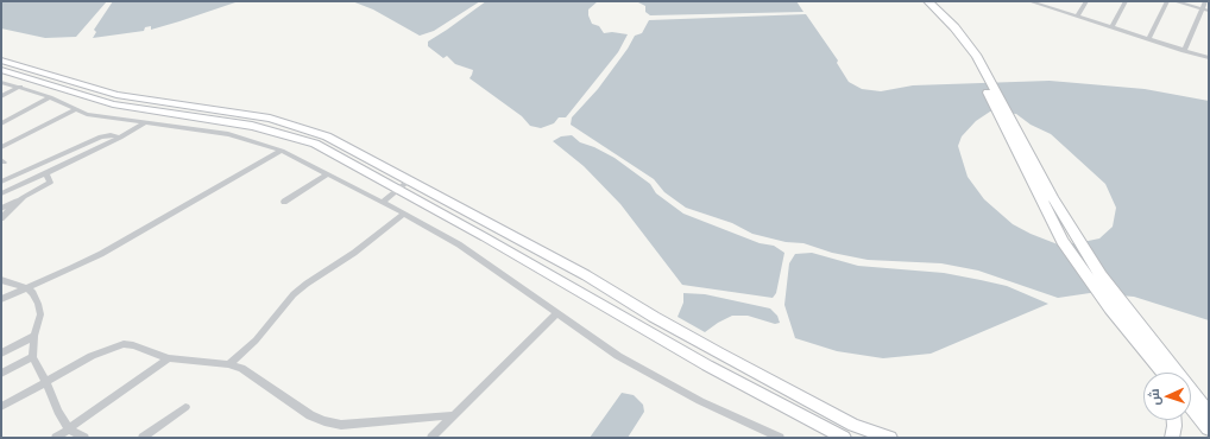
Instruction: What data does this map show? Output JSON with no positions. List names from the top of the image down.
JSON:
{
  "north": "left"
}
